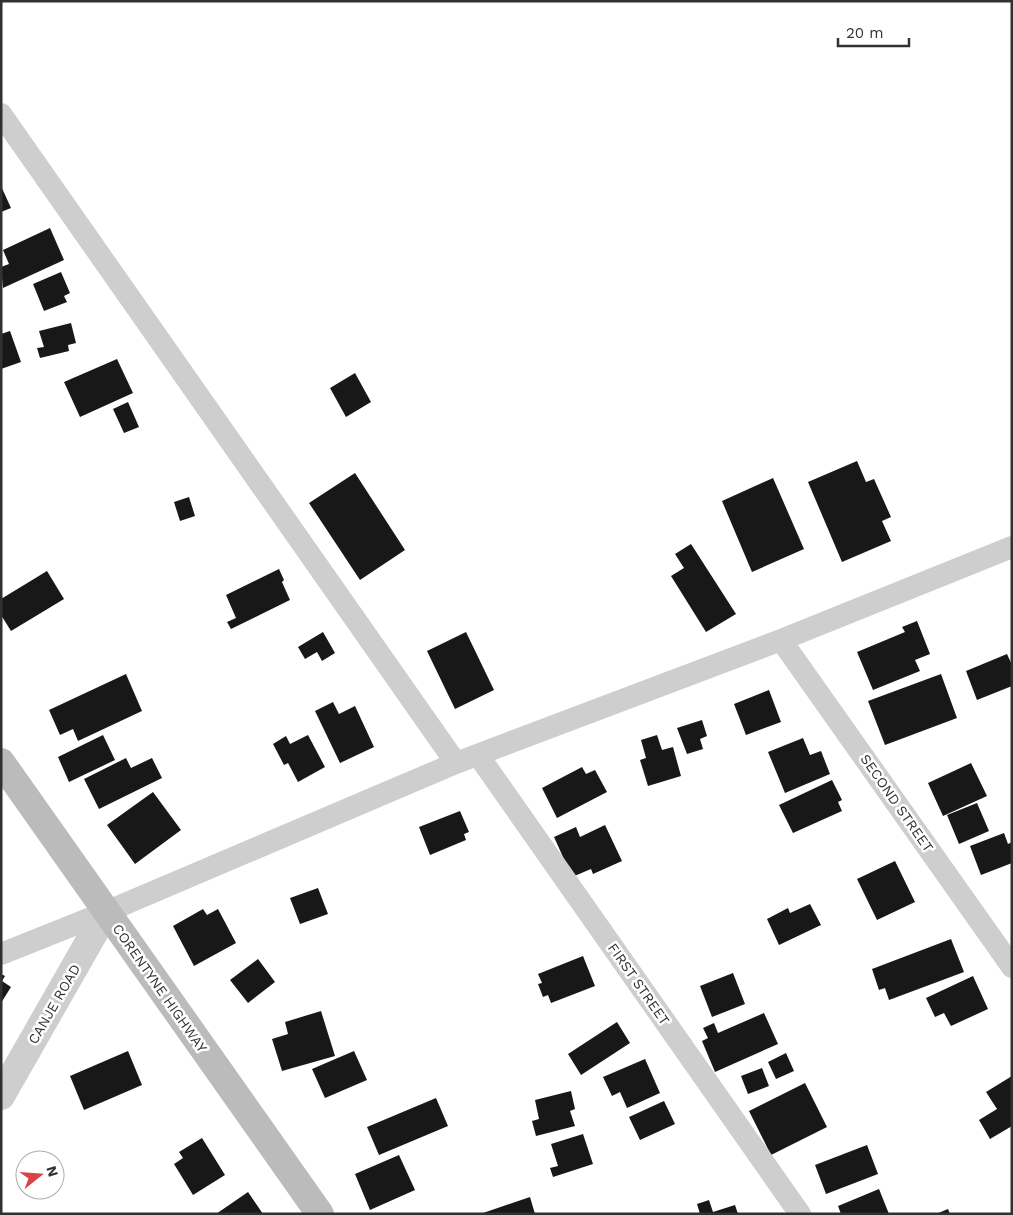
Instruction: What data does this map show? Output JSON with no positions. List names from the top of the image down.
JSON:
{
  "streets": {
    "main road": ["CORENTYNE HIGHWAY"],
    "street": ["SECOND STREET", "FIRST STREET", "CANJE ROAD"]
  },
  "crossings": [
    ["CORENTYNE HIGHWAY", "CANJE ROAD"]
  ],
  "scale_bar": "20 m",
  "north": "right"
}
